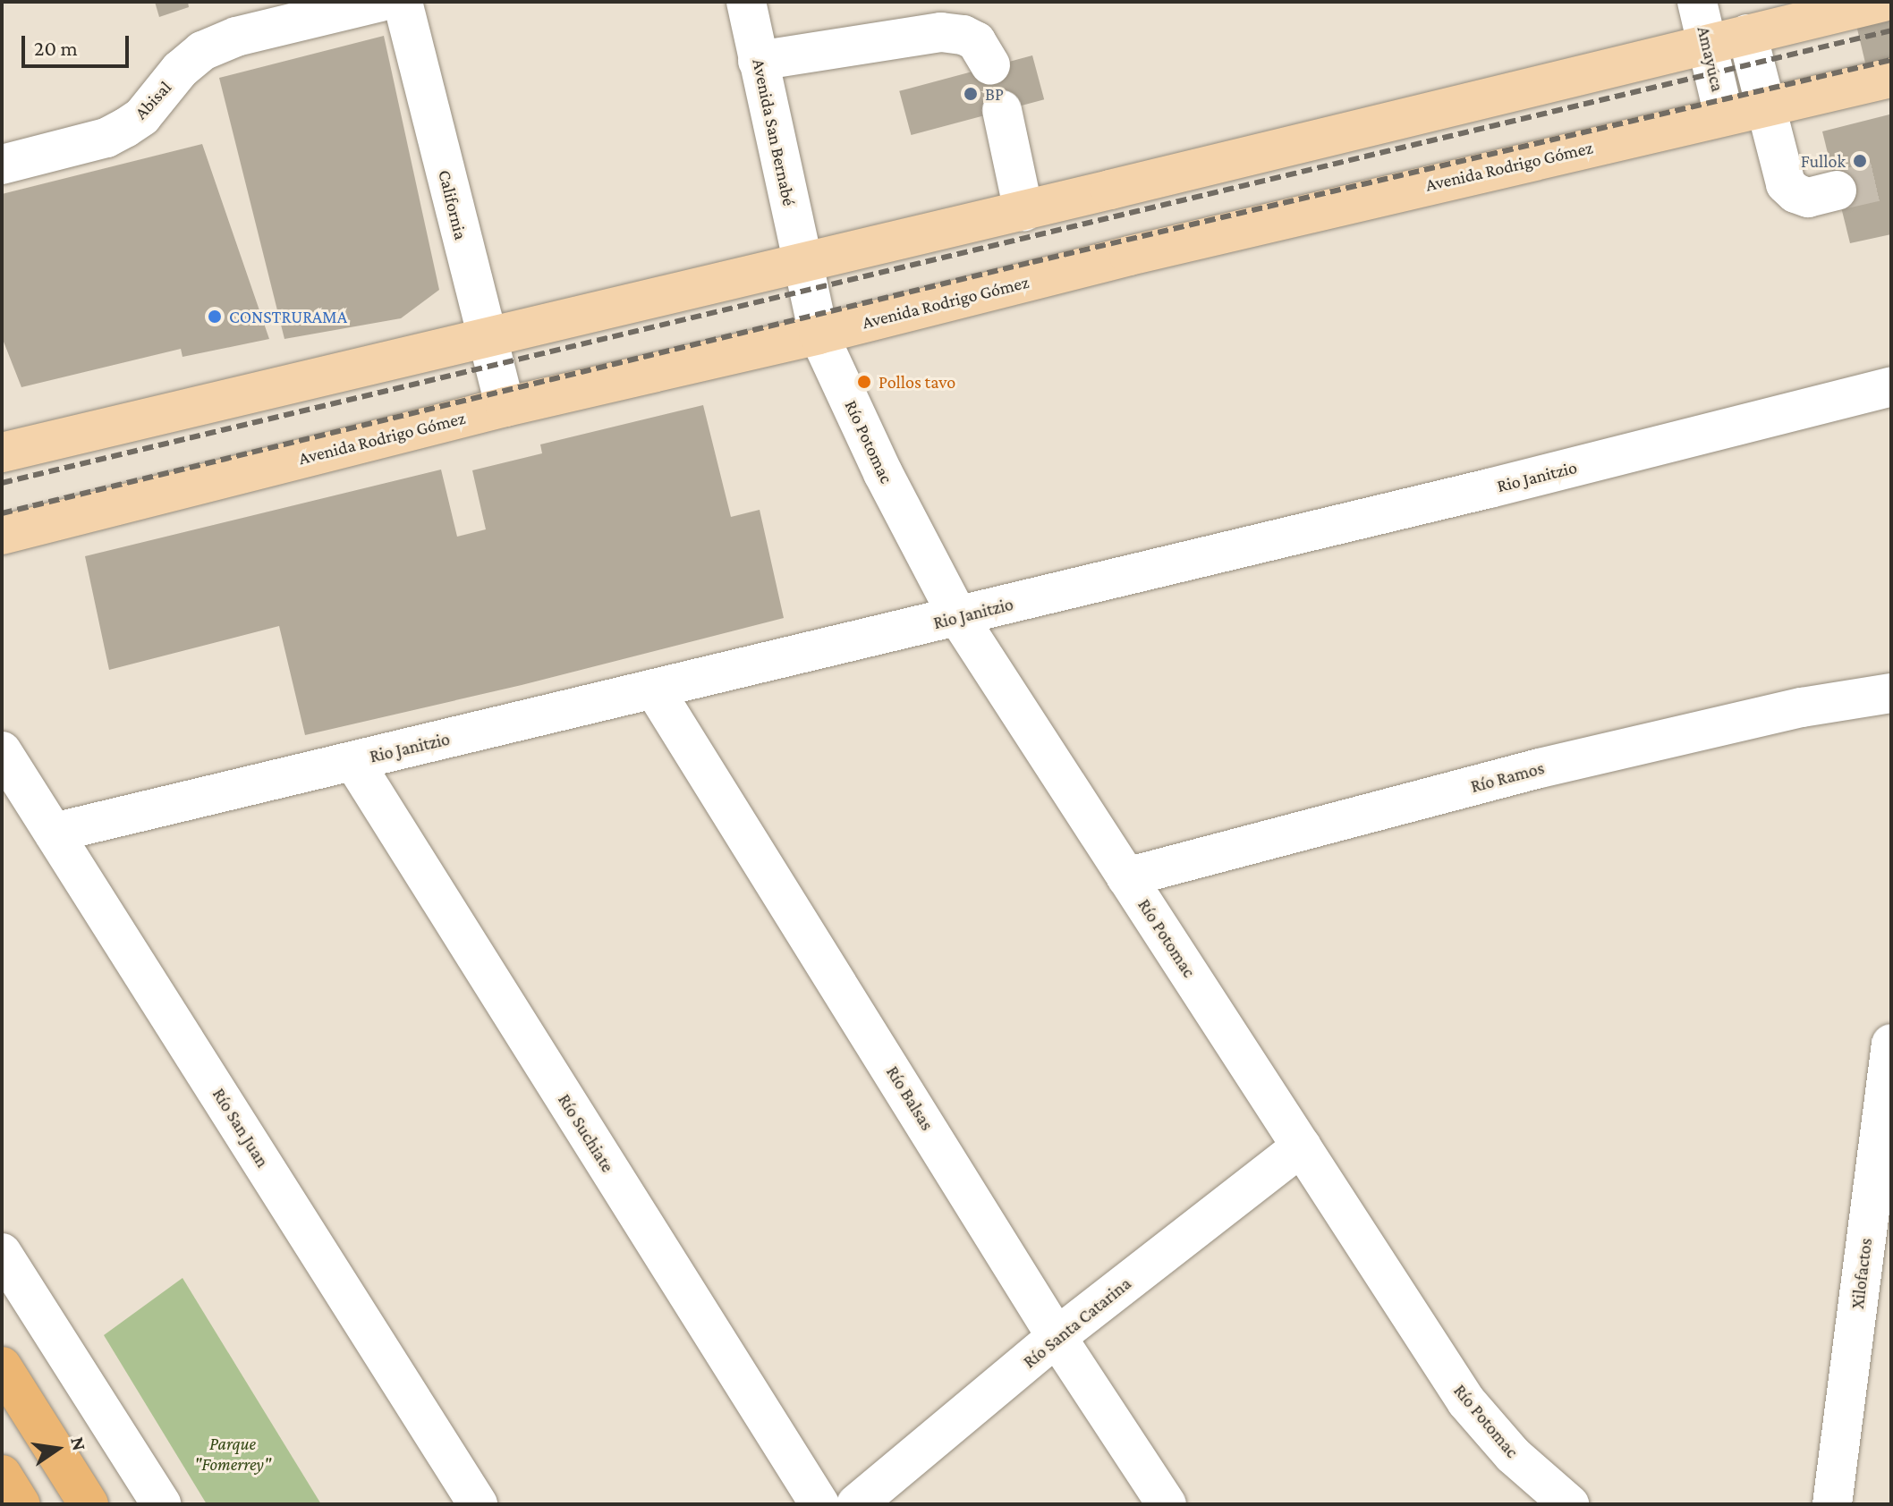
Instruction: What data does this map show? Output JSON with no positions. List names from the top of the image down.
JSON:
{
  "streets": {
    "main road": ["Avenida Rodrigo Gómez"],
    "street": [
      "Amayuca",
      "Abisal",
      "Avenida San Bernabé",
      "California",
      "Río Potomac",
      "Rio Janitzio",
      "Río Ramos",
      "Río Balsas",
      "Río San Juan",
      "Río Suchiate",
      "Xilofactos",
      "Río Santa Catarina"
    ]
  },
  "crossings": [
    ["Amayuca", "Avenida Rodrigo Gómez"],
    ["Avenida San Bernabé", "Avenida Rodrigo Gómez"],
    ["Avenida San Bernabé", "Río Potomac"],
    ["Avenida Rodrigo Gómez", "California"],
    ["Avenida Rodrigo Gómez", "Río Potomac"],
    ["Río Potomac", "Rio Janitzio"],
    ["Río Potomac", "Río Ramos"],
    ["Río Potomac", "Río Santa Catarina"],
    ["Rio Janitzio", "Río Balsas"],
    ["Rio Janitzio", "Río San Juan"],
    ["Rio Janitzio", "Río Suchiate"],
    ["Río Balsas", "Río Santa Catarina"]
  ],
  "parks": ["Parque \"Fomerrey\""],
  "places": [
    "BP",
    "Fullok",
    "CONSTRURAMA",
    "Pollos tavo"
  ],
  "scale_bar": "20 m",
  "north": "right"
}
